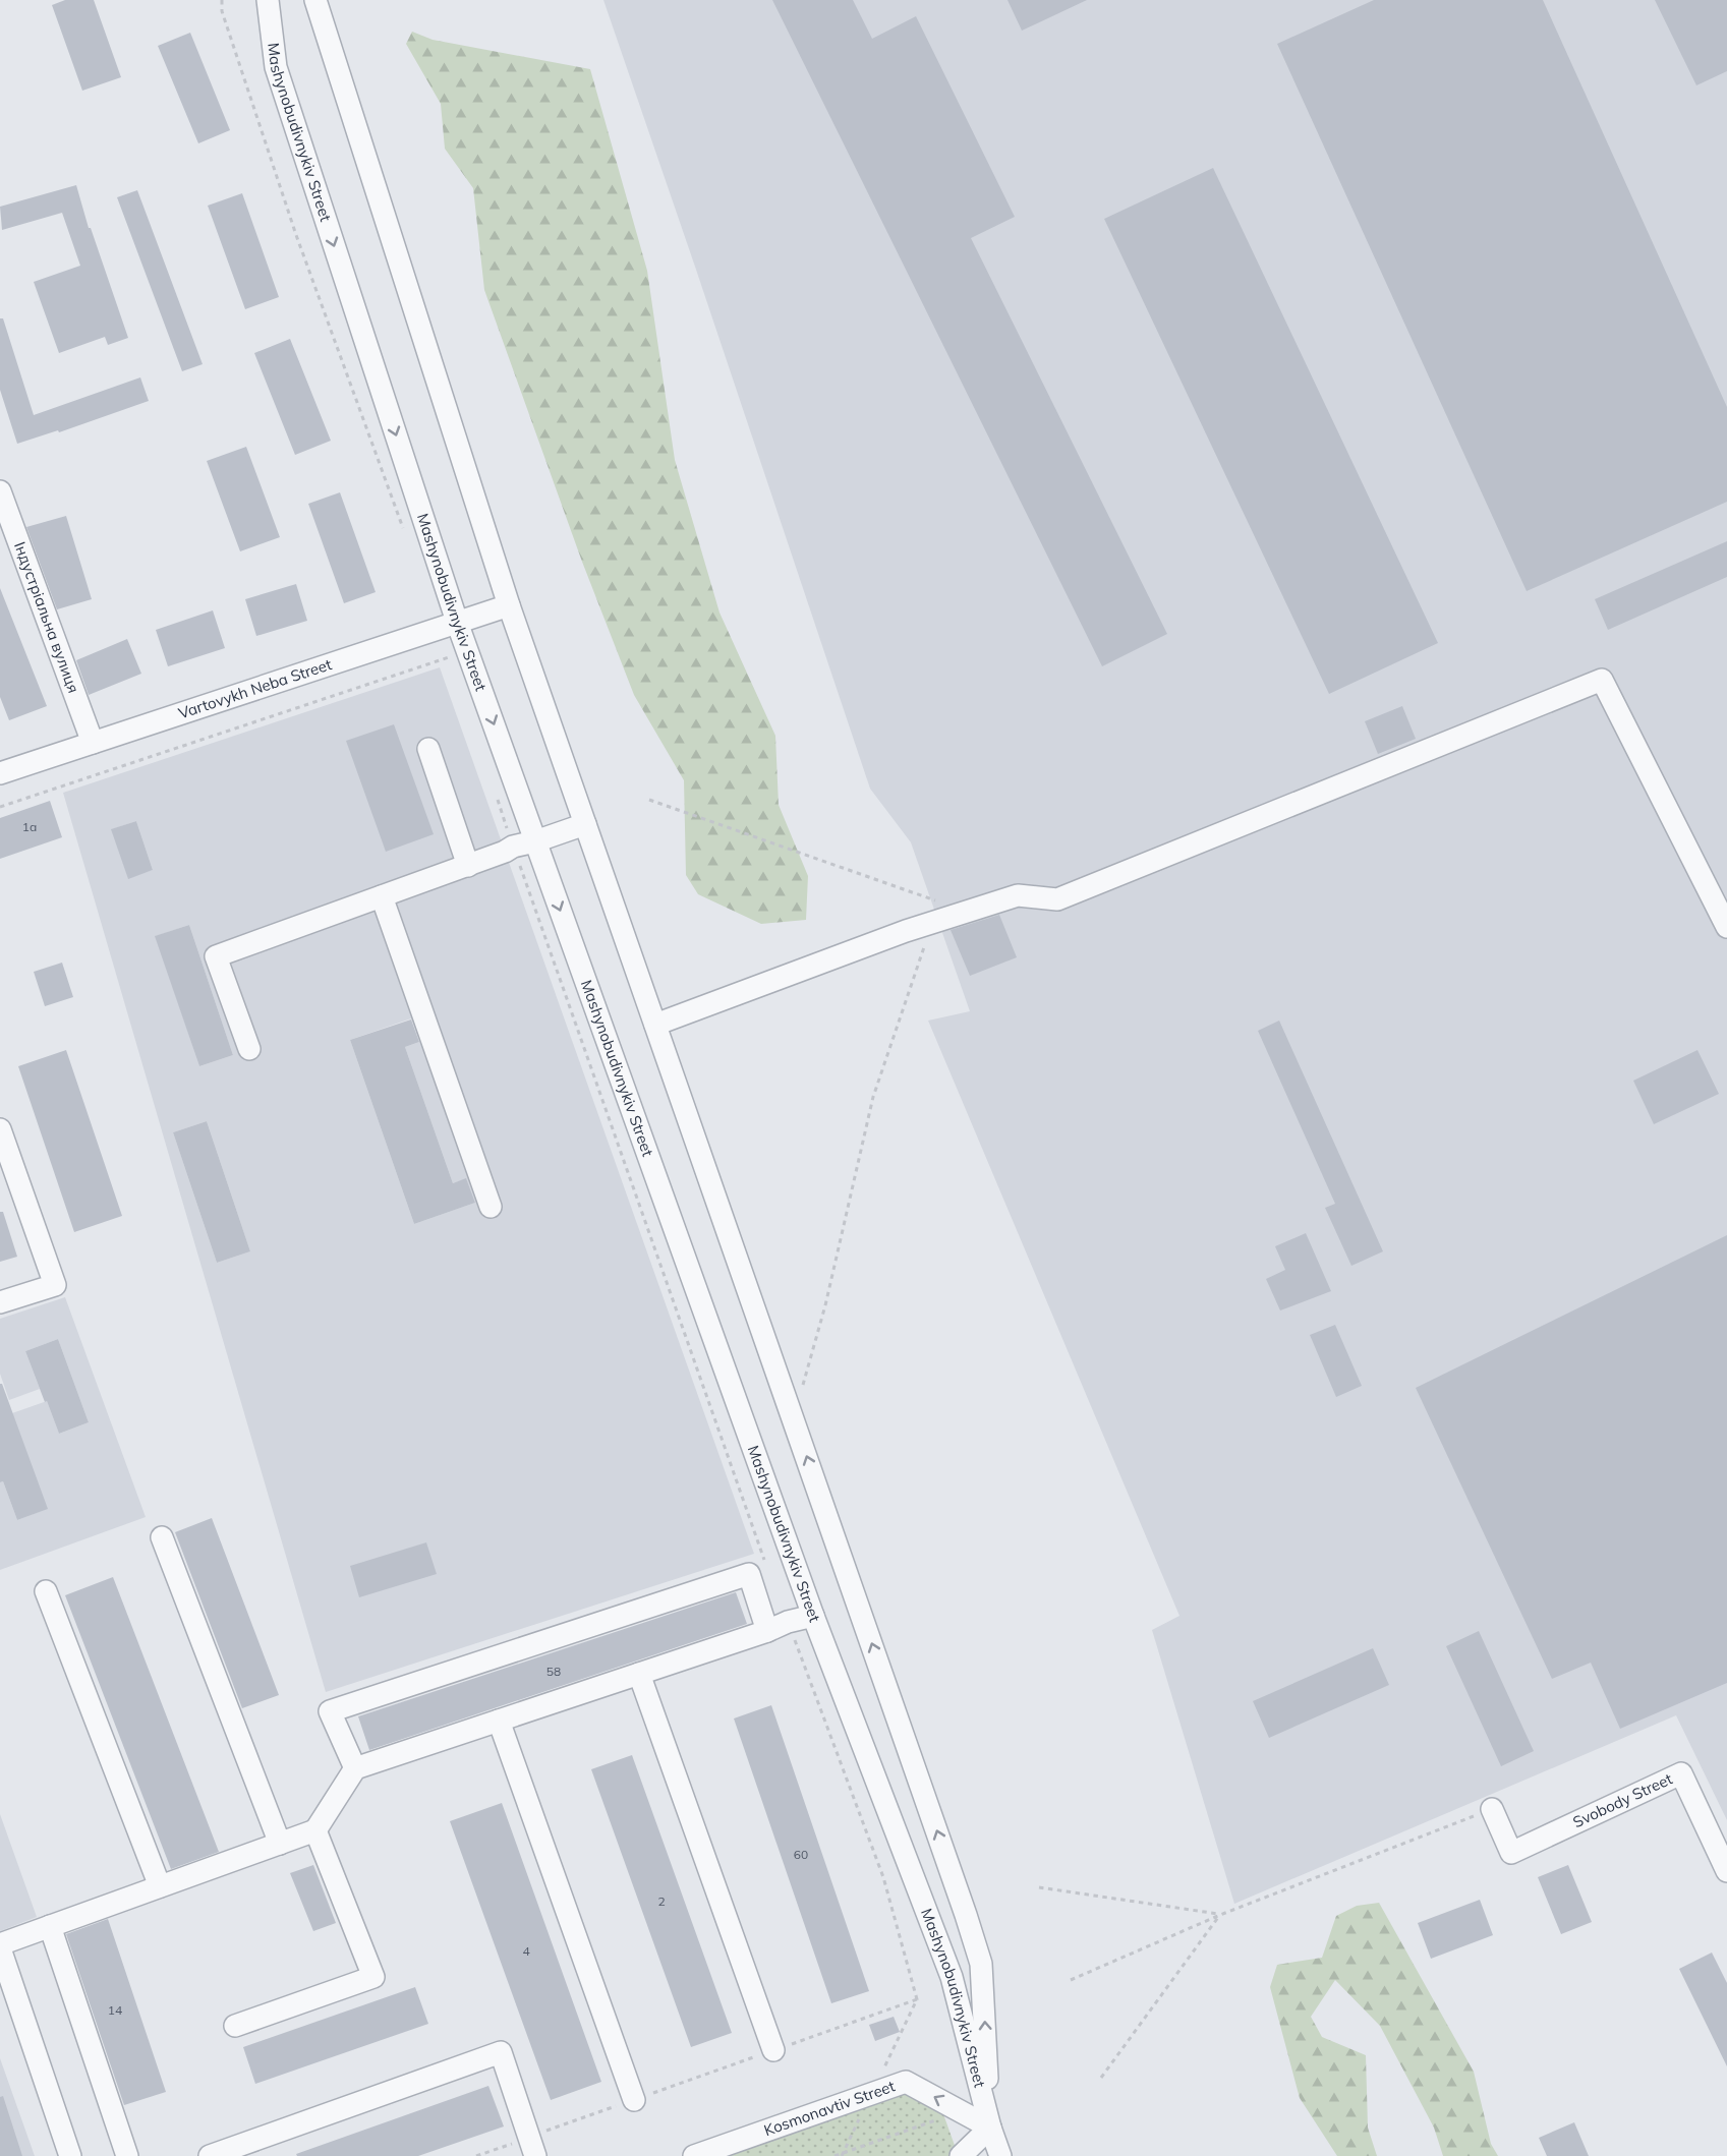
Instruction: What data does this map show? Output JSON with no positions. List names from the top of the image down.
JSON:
{
  "streets": {
    "street": [
      "Mashynobudivnykiv Street",
      "Індустріальна вулиця",
      "Vartovykh Neba Street",
      "Svobody Street",
      "Kosmonavtiv Street"
    ]
  },
  "crossings": [
    ["Mashynobudivnykiv Street", "Vartovykh Neba Street"],
    ["Mashynobudivnykiv Street", "Kosmonavtiv Street"],
    ["Індустріальна вулиця", "Vartovykh Neba Street"]
  ],
  "one_way": ["Kosmonavtiv Street"],
  "house_numbers": [
    "1а",
    "58",
    "60",
    "2",
    "4",
    "14"
  ]
}
